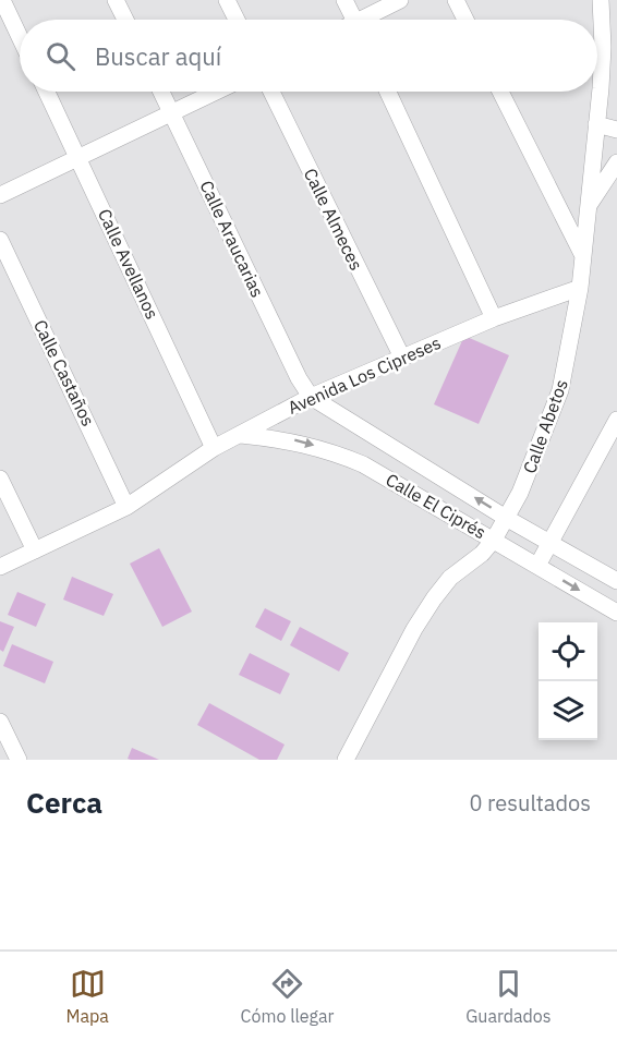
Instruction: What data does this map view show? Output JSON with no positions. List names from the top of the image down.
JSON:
{
  "streets": {
    "street": [
      "Calle Almeces",
      "Calle Araucarias",
      "Calle Avellanos",
      "Calle Castaños",
      "Avenida Los Cipreses",
      "Calle Abetos",
      "Calle El Ciprés"
    ]
  },
  "crossings": [
    ["Calle Almeces", "Avenida Los Cipreses"],
    ["Calle Araucarias", "Avenida Los Cipreses"],
    ["Calle Araucarias", "Calle El Ciprés"],
    ["Calle Avellanos", "Avenida Los Cipreses"],
    ["Calle Castaños", "Avenida Los Cipreses"],
    ["Avenida Los Cipreses", "Calle Abetos"],
    ["Avenida Los Cipreses", "Calle El Ciprés"],
    ["Calle Abetos", "Calle El Ciprés"]
  ],
  "page": {
    "search": "Buscar aquí",
    "heading": ["Cerca", "0 resultados"],
    "nav": ["Mapa", "Cómo llegar", "Guardados"]
  }
}
